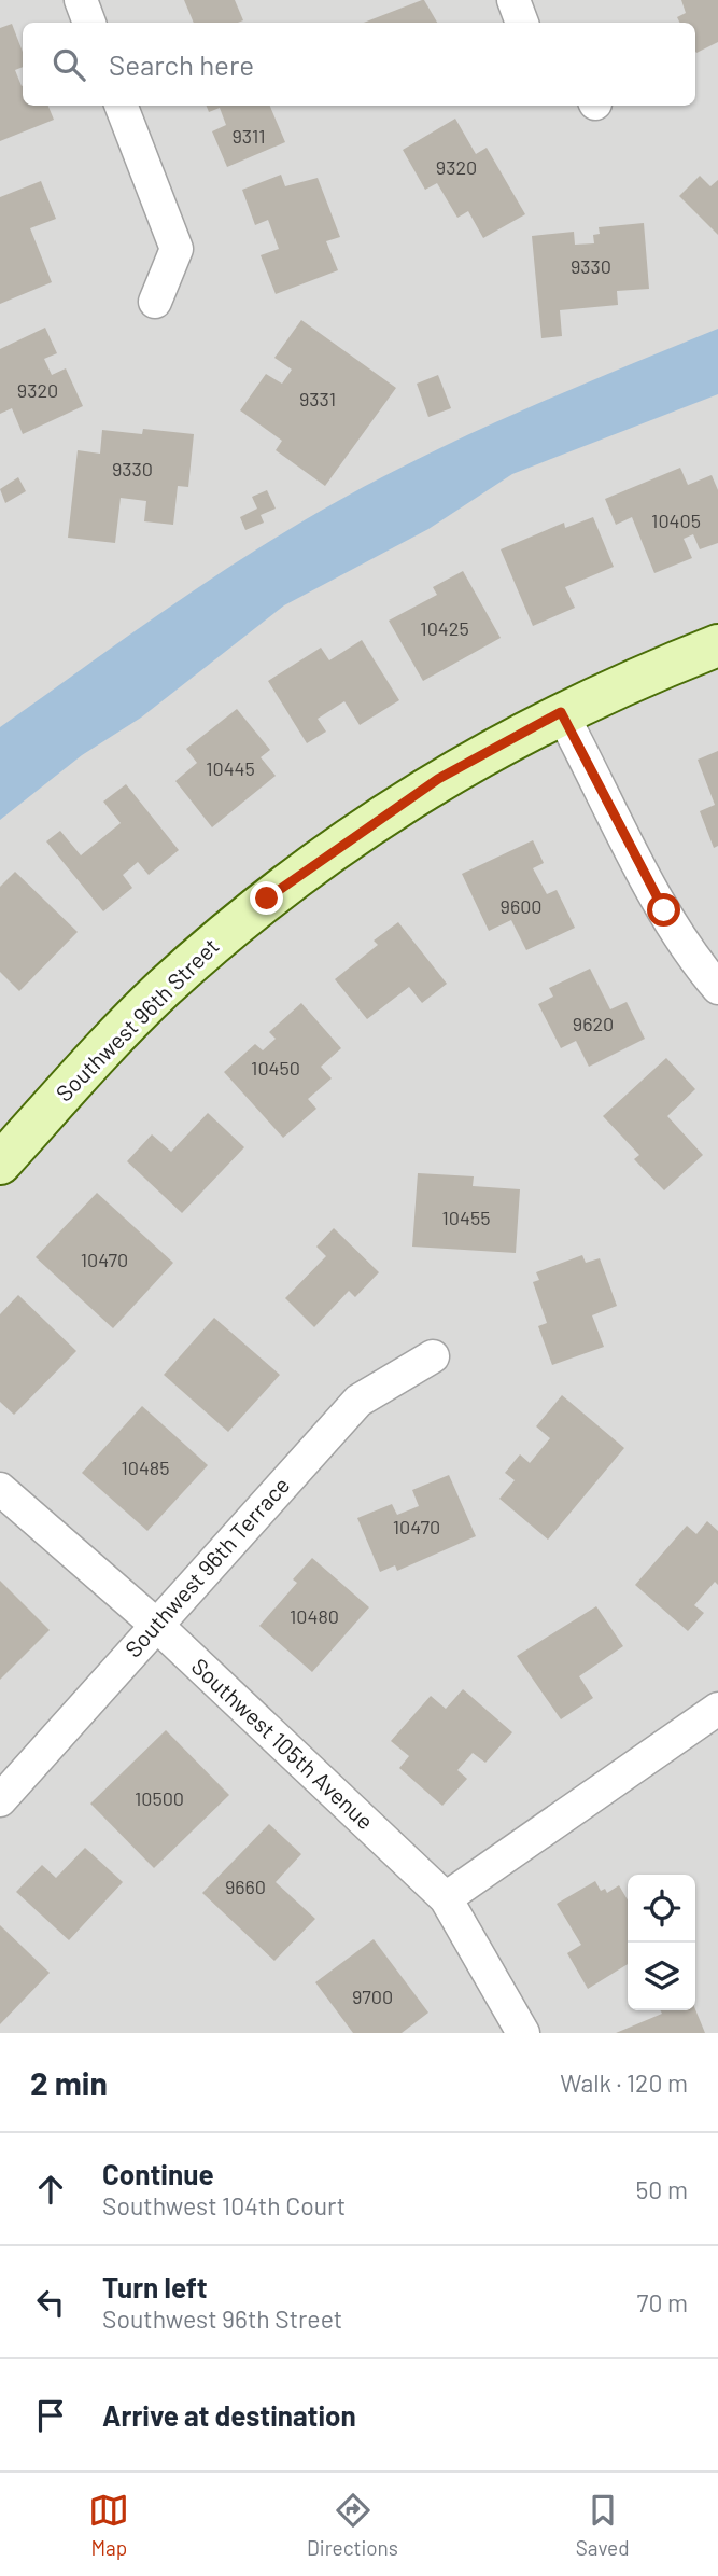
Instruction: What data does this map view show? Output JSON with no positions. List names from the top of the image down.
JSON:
{
  "streets": {
    "street": ["Southwest 96th Street", "Southwest 96th Terrace", "Southwest 105th Avenue"]
  },
  "crossings": [
    ["Southwest 96th Terrace", "Southwest 105th Avenue"]
  ],
  "house_numbers": [
    "9311",
    "9320",
    "9330",
    "9320",
    "9331",
    "9330",
    "10405",
    "10425",
    "10445",
    "9600",
    "9620",
    "10450",
    "10455",
    "10470",
    "10485",
    "10470",
    "10480",
    "10500",
    "9660",
    "9700"
  ],
  "page": {
    "search": "Search here",
    "heading": ["2 min", "Walk · 120 m"],
    "list": [
      ["Continue", "Southwest 104th Court", "50 m"],
      ["Turn left", "Southwest 96th Street", "70 m"],
      "Arrive at destination"
    ],
    "nav": ["Map", "Directions", "Saved"]
  }
}
